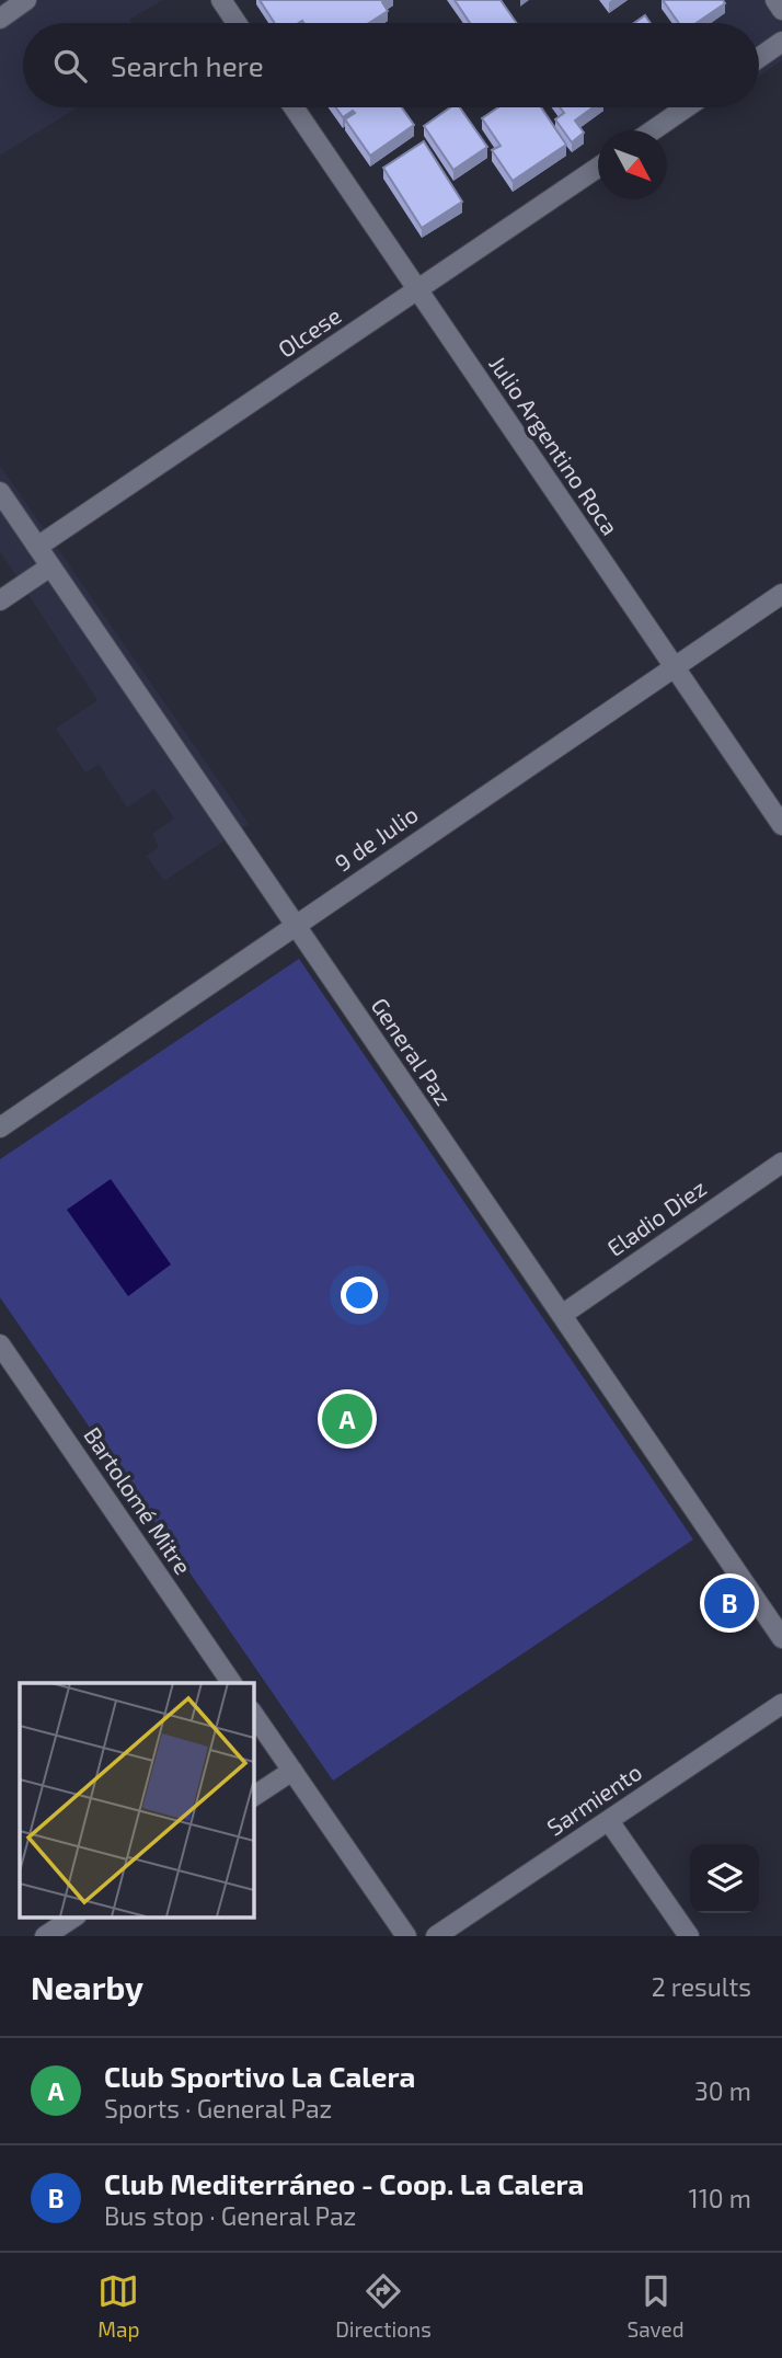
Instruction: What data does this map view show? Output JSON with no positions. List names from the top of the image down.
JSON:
{
  "streets": {
    "street": [
      "Olcese",
      "Julio Argentino Roca",
      "9 de Julio",
      "General Paz",
      "Eladio Diez",
      "Bartolomé Mitre",
      "Sarmiento"
    ]
  },
  "crossings": [
    ["Olcese", "Julio Argentino Roca"],
    ["Olcese", "General Paz"],
    ["Julio Argentino Roca", "9 de Julio"],
    ["9 de Julio", "General Paz"],
    ["General Paz", "Eladio Diez"]
  ],
  "north": "bottom right",
  "page": {
    "search": "Search here",
    "pins": ["A", "B"],
    "heading": ["Nearby", "2 results"],
    "list": [
      {
        "mark": "A",
        "name": "Club Sportivo La Calera",
        "note": "Sports · General Paz",
        "value": "30 m"
      },
      {
        "mark": "B",
        "name": "Club Mediterráneo - Coop. La Calera",
        "note": "Bus stop · General Paz",
        "value": "110 m"
      }
    ],
    "nav": ["Map", "Directions", "Saved"]
  }
}
